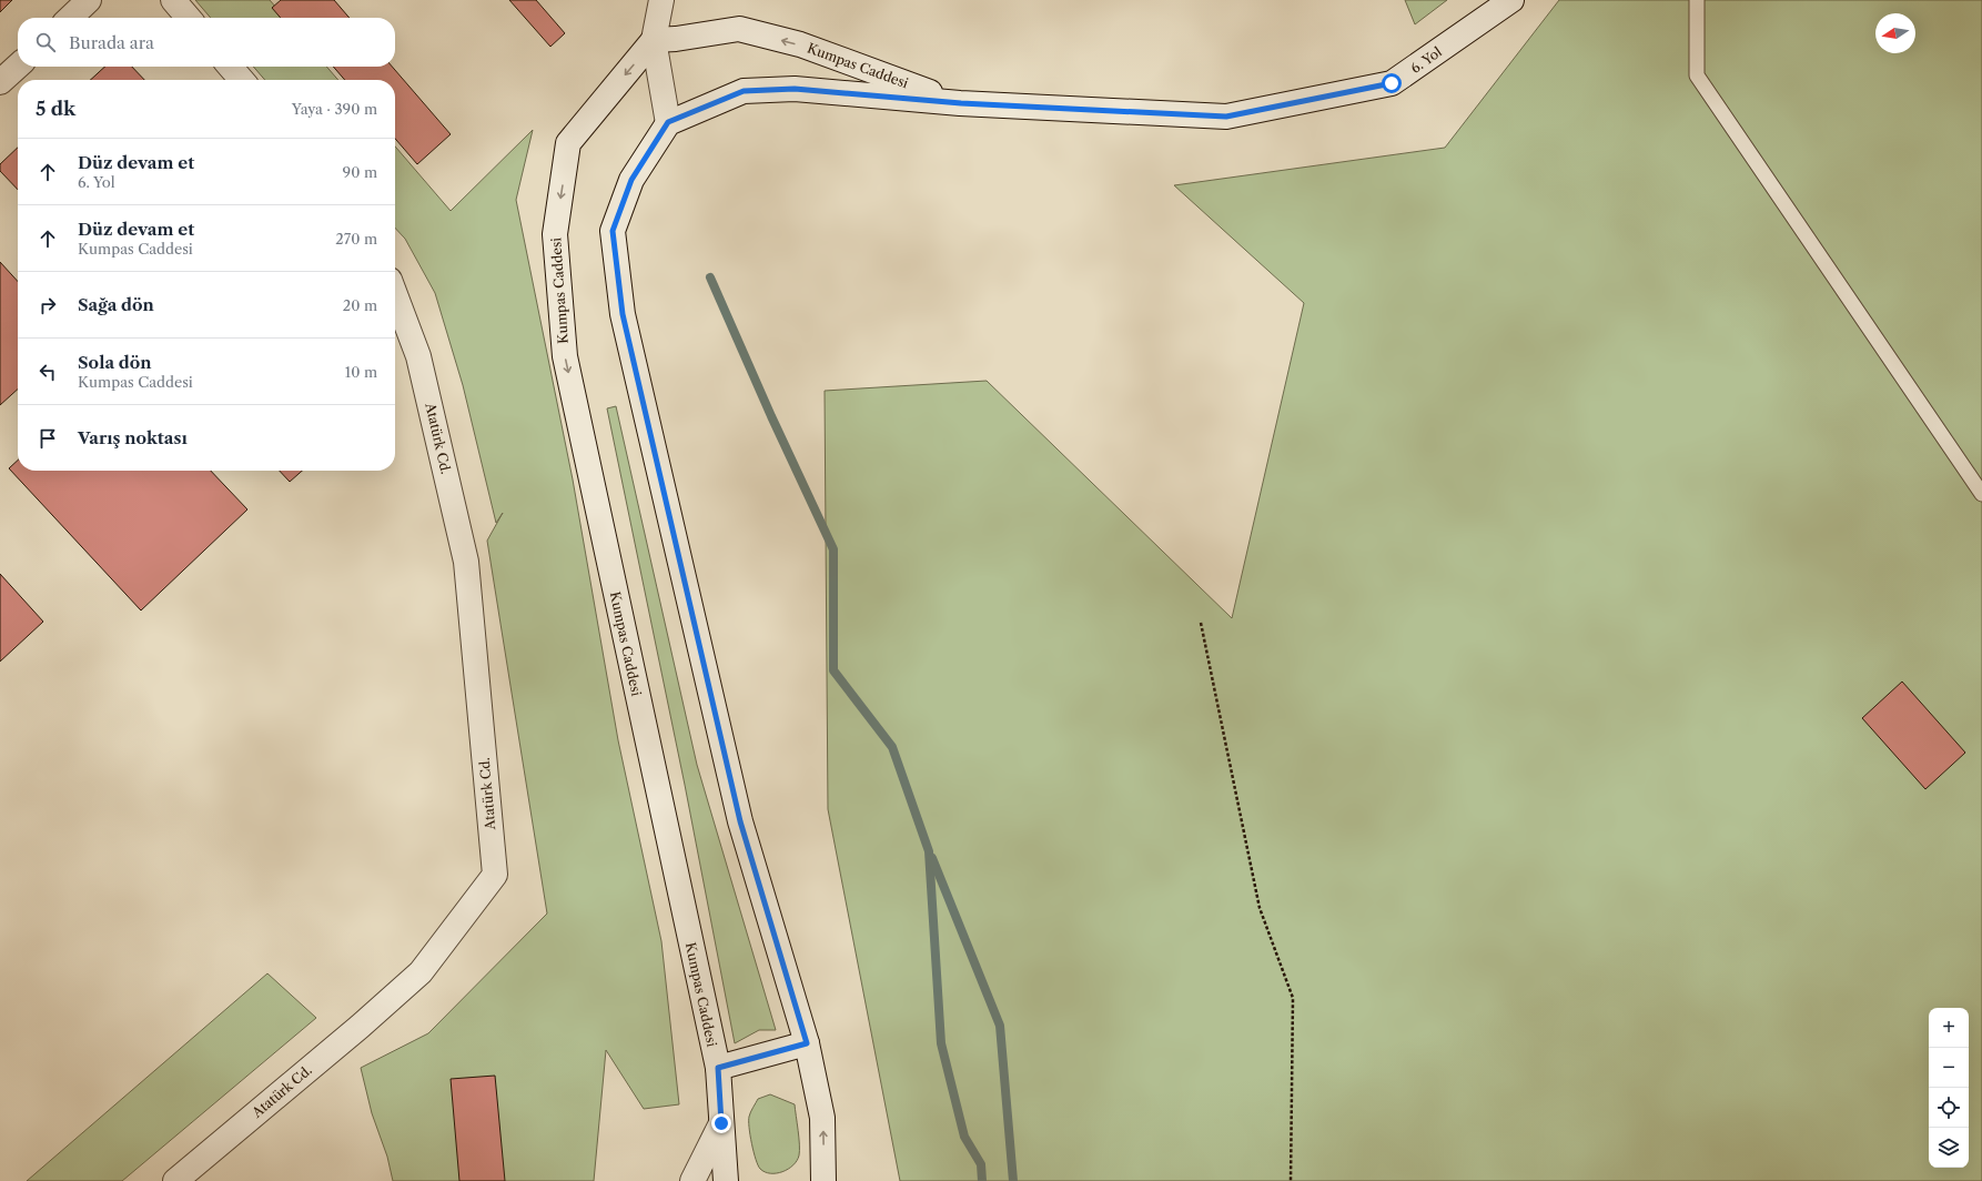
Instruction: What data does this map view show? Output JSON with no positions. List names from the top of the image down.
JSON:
{
  "streets": {
    "main road": ["6. Yol", "Kumpas Caddesi", "Atatürk Cd."]
  },
  "crossings": [
    ["6. Yol", "Kumpas Caddesi"]
  ],
  "north": "left",
  "page": {
    "search": "Burada ara",
    "heading": ["5 dk", "Yaya · 390 m"],
    "list": [
      ["Düz devam et", "6. Yol", "90 m"],
      ["Düz devam et", "Kumpas Caddesi", "270 m"],
      ["Sağa dön", "20 m"],
      ["Sola dön", "Kumpas Caddesi", "10 m"],
      "Varış noktası"
    ],
    "map_buttons": ["+", "−"]
  }
}
